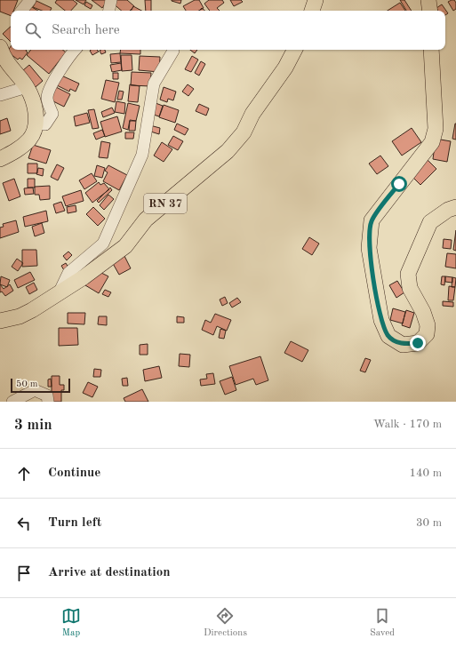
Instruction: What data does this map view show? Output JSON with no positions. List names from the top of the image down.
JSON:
{
  "streets": {
    "main road": ["RN 37"]
  },
  "scale_bar": "50 m",
  "page": {
    "search": "Search here",
    "scale": "50 m",
    "heading": ["3 min", "Walk · 170 m"],
    "list": [
      ["Continue", "140 m"],
      ["Turn left", "30 m"],
      "Arrive at destination"
    ],
    "nav": ["Map", "Directions", "Saved"]
  }
}
